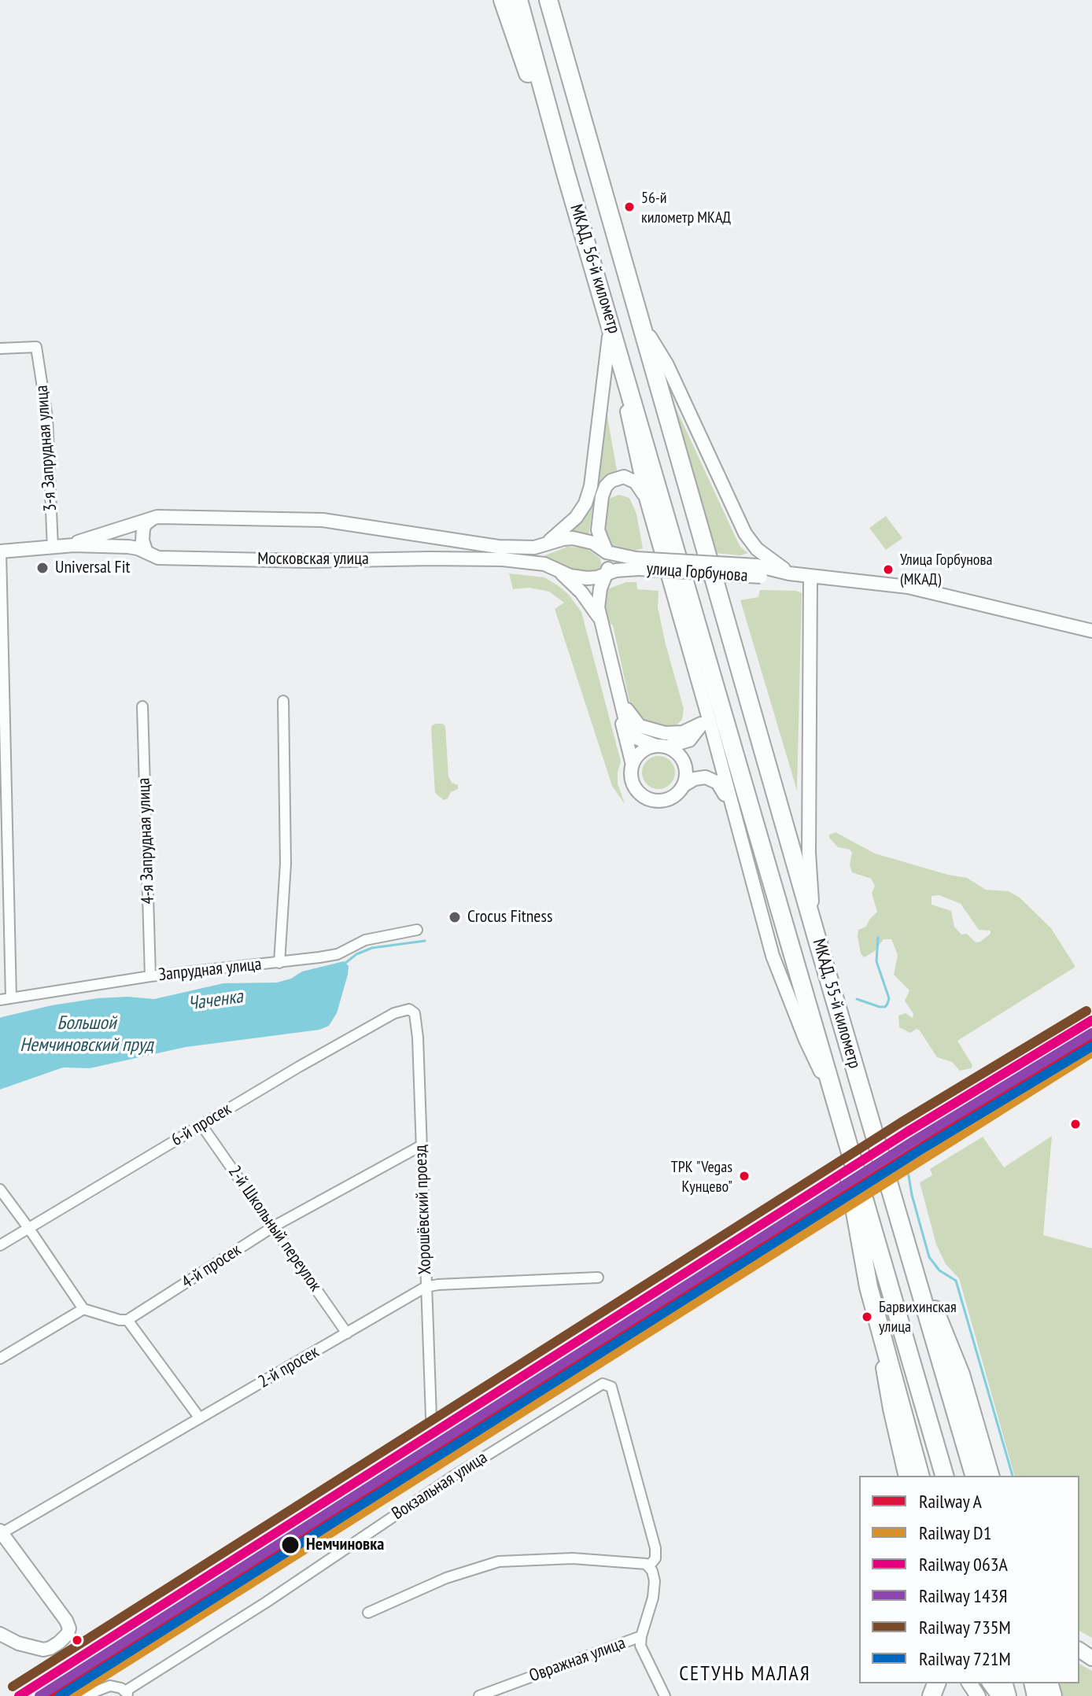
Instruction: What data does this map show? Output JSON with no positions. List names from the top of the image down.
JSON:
{
  "streets": {
    "highway": ["МКАД, 56-й километр", "МКАД, 55-й километр"],
    "street": [
      "3-я Запрудная улица",
      "Московская улица",
      "улица Горбунова",
      "4-я Запрудная улица",
      "Запрудная улица",
      "6-й просек",
      "Хорошёвский проезд",
      "2-й Школьный переулок",
      "4-й просек",
      "2-й просек",
      "Вокзальная улица",
      "Овражная улица"
    ]
  },
  "crossings": [
    ["МКАД, 56-й километр", "МКАД, 55-й километр"],
    ["3-я Запрудная улица", "Московская улица"],
    ["Московская улица", "улица Горбунова"],
    ["4-я Запрудная улица", "Запрудная улица"],
    ["6-й просек", "Хорошёвский проезд"],
    ["6-й просек", "2-й Школьный переулок"],
    ["Хорошёвский проезд", "4-й просек"],
    ["Хорошёвский проезд", "2-й просек"],
    ["2-й Школьный переулок", "4-й просек"],
    ["2-й Школьный переулок", "2-й просек"]
  ],
  "districts": ["СЕТУНЬ МАЛАЯ"],
  "water": ["Чаченка", "Большой Немчиновский пруд"],
  "places": [
    "56-й километр МКАД",
    "Universal Fit",
    "Улица Горбунова (МКАД)",
    "Crocus Fitness",
    "ТРК \"Vegas Кунцево\"",
    "Барвихинская улица",
    "Немчиновка"
  ],
  "lines": [
    "rail line 735М",
    "rail line 063А",
    "rail line 143Я",
    "rail line A",
    "rail line 721М",
    "rail line D1"
  ],
  "legend": [
    "Railway A",
    "Railway D1",
    "Railway 063А",
    "Railway 143Я",
    "Railway 735М",
    "Railway 721М"
  ]
}
